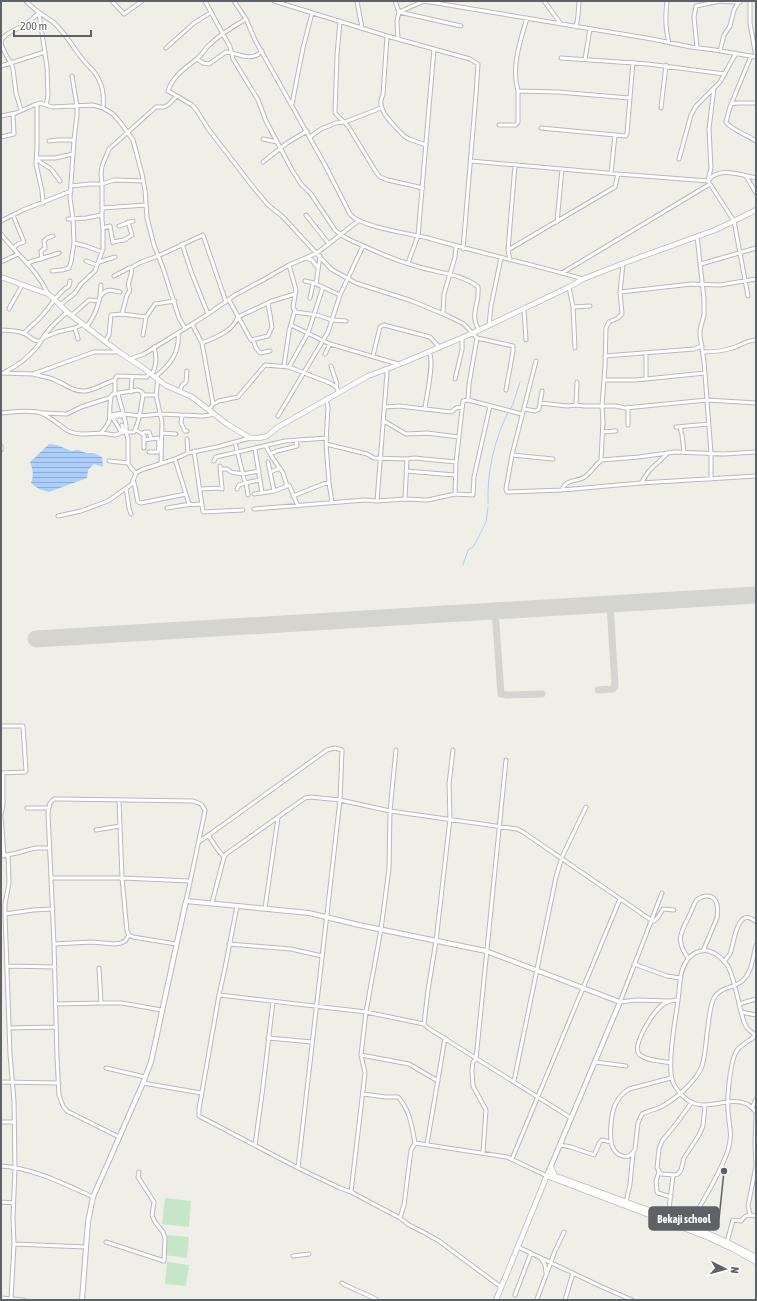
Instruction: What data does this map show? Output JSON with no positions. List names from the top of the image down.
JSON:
{
  "places": ["Bekaji school"],
  "scale_bar": "200 m",
  "north": "right"
}
